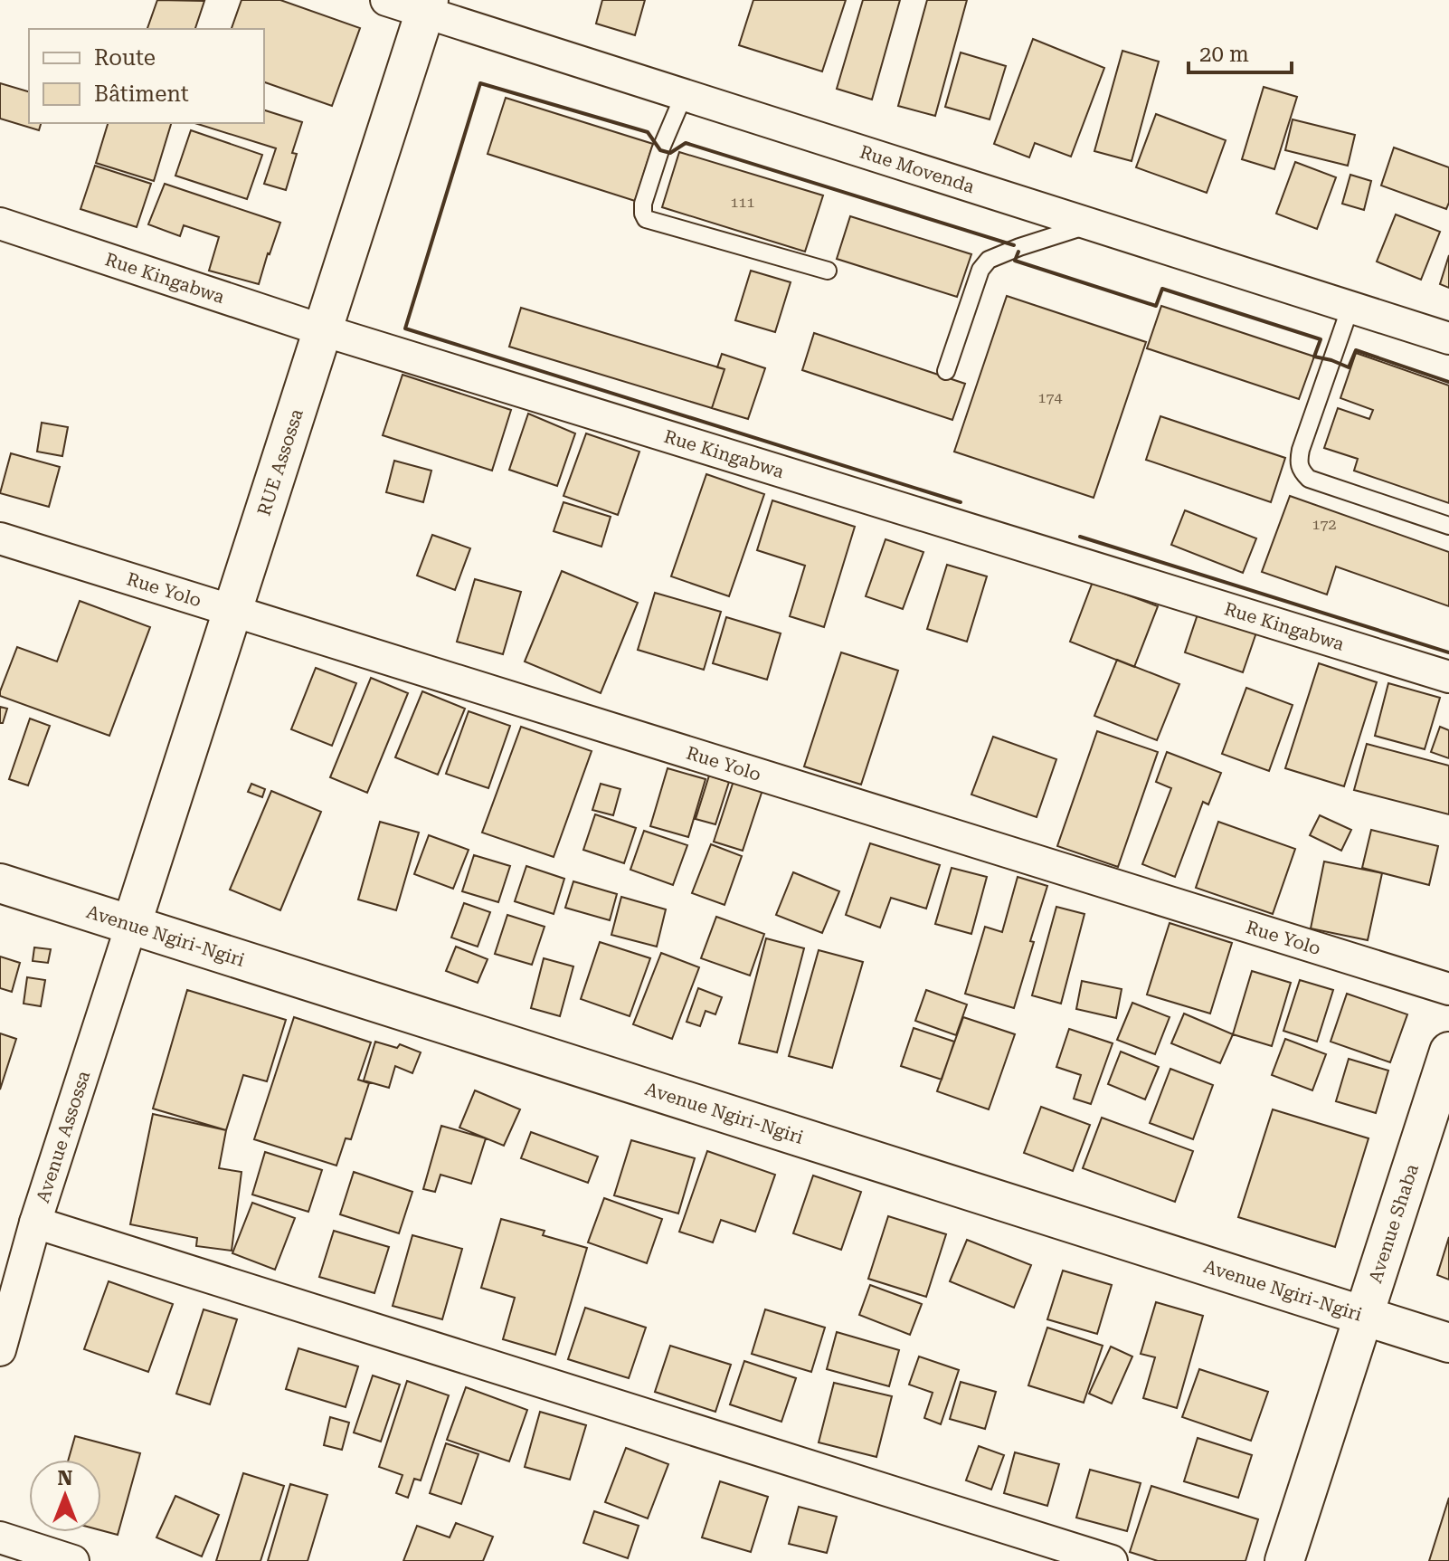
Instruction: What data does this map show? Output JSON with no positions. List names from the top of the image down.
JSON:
{
  "streets": {
    "street": [
      "Rue Movenda",
      "Rue Kingabwa",
      "RUE Assossa",
      "Rue Yolo",
      "Avenue Ngiri-Ngiri",
      "Avenue Assossa",
      "Avenue Shaba"
    ]
  },
  "crossings": [
    ["Rue Movenda", "RUE Assossa"],
    ["Rue Kingabwa", "RUE Assossa"],
    ["RUE Assossa", "Rue Yolo"],
    ["RUE Assossa", "Avenue Ngiri-Ngiri"],
    ["RUE Assossa", "Avenue Assossa"],
    ["Avenue Ngiri-Ngiri", "Avenue Assossa"],
    ["Avenue Ngiri-Ngiri", "Avenue Shaba"]
  ],
  "house_numbers": ["111", "174", "172"],
  "legend": ["Route", "Bâtiment"],
  "scale_bar": "20 m",
  "north": "top"
}
